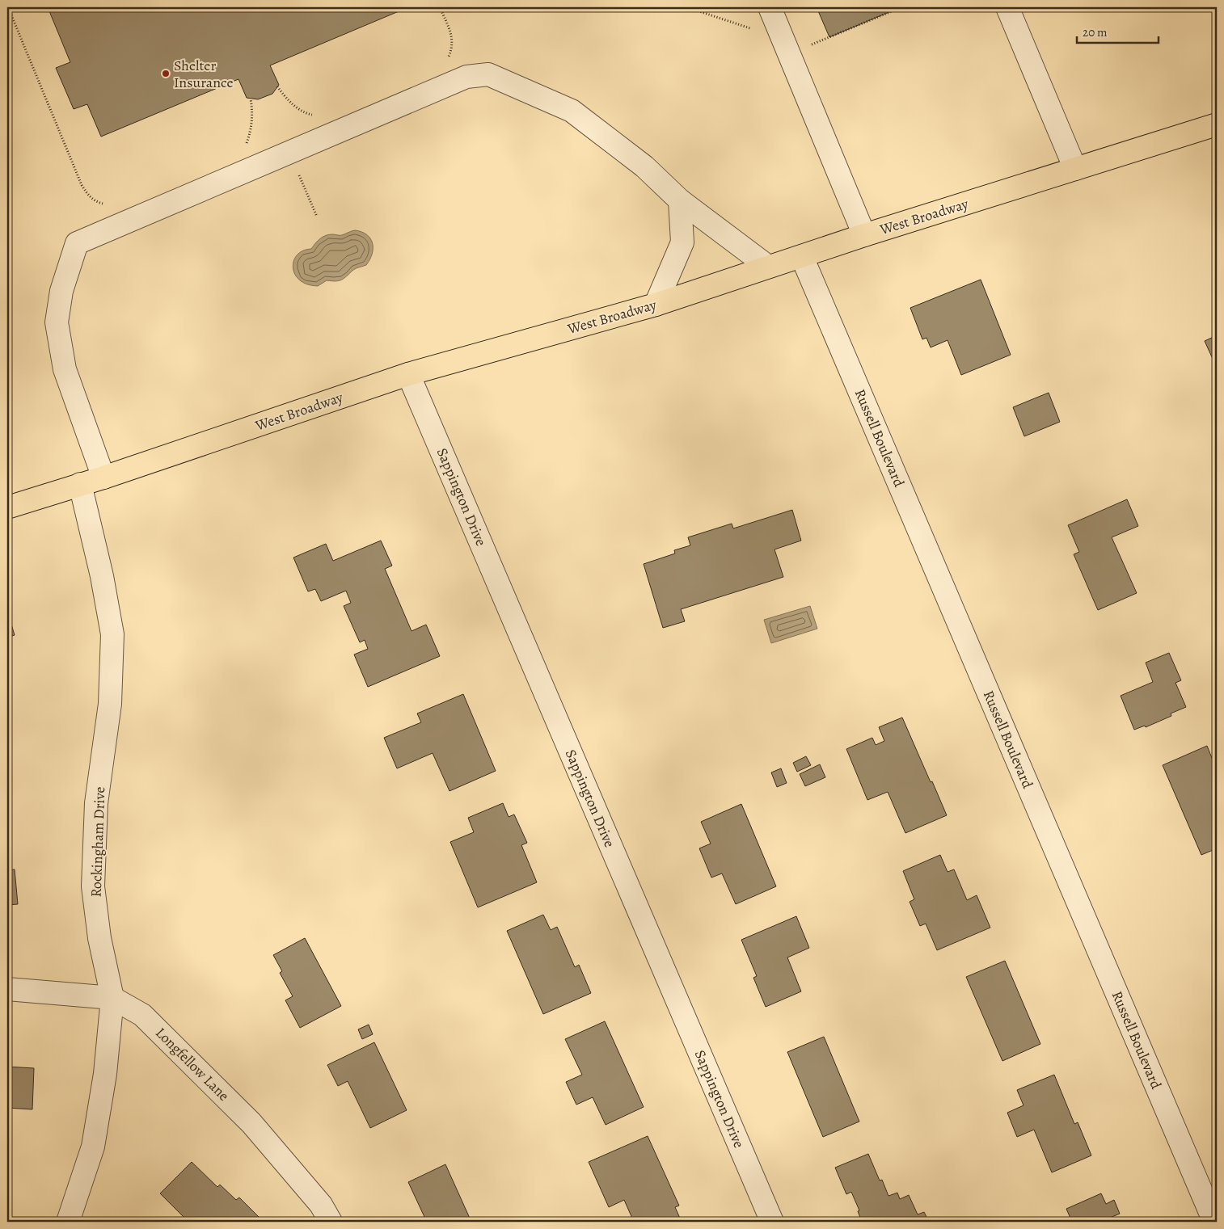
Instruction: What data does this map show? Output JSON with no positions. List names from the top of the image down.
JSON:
{
  "streets": {
    "main road": ["West Broadway"],
    "street": [
      "Russell Boulevard",
      "Sappington Drive",
      "Rockingham Drive",
      "Longfellow Lane"
    ]
  },
  "crossings": [
    ["West Broadway", "Russell Boulevard"],
    ["West Broadway", "Sappington Drive"],
    ["West Broadway", "Rockingham Drive"],
    ["Rockingham Drive", "Longfellow Lane"]
  ],
  "places": ["Shelter Insurance"],
  "scale_bar": "20 m"
}
